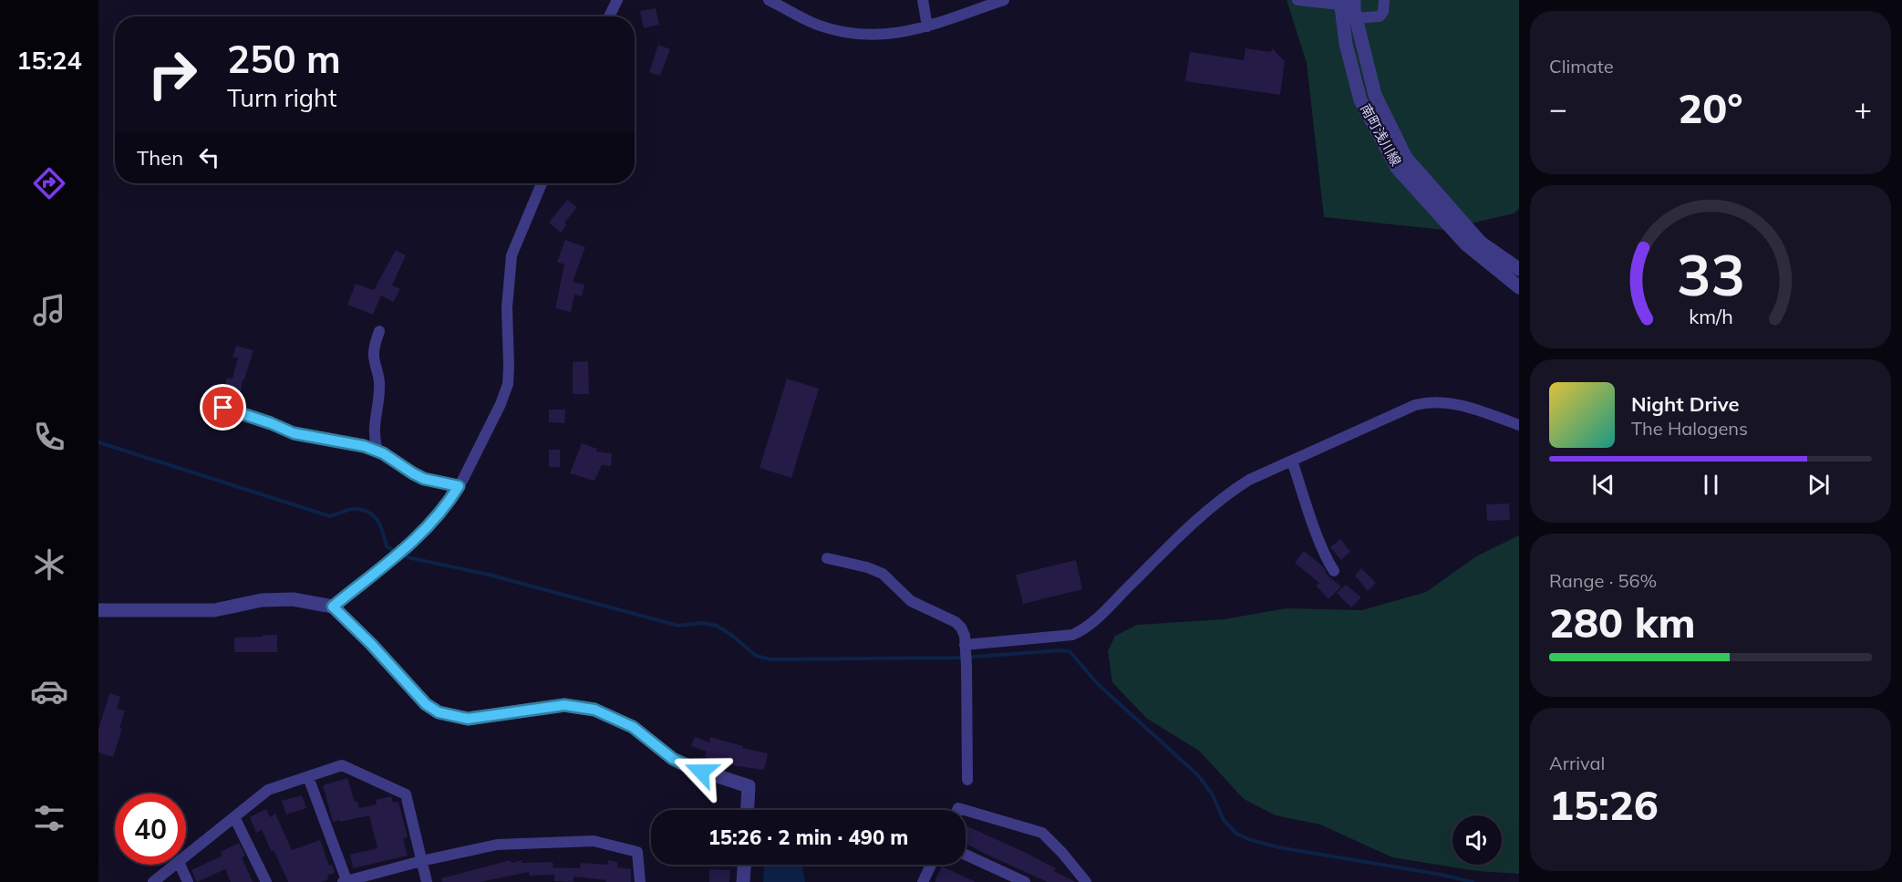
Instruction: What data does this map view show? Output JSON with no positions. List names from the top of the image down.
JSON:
{
  "streets": {
    "street": ["南町浅川線"]
  },
  "page": {
    "tabs": "15:24",
    "tile": [
      "Climate",
      ["Range · 56%", "280 km"],
      ["Arrival", "15:26"]
    ],
    "turn": ["250 m", "Turn right"],
    "heat": ["−", "20°", "+"],
    "then": "Then",
    "song": ["Night Drive", "The Halogens"],
    "limit": "40",
    "trip": "15:26 · 2 min · 490 m",
    "gauge": ["33", "km/h"]
  }
}
